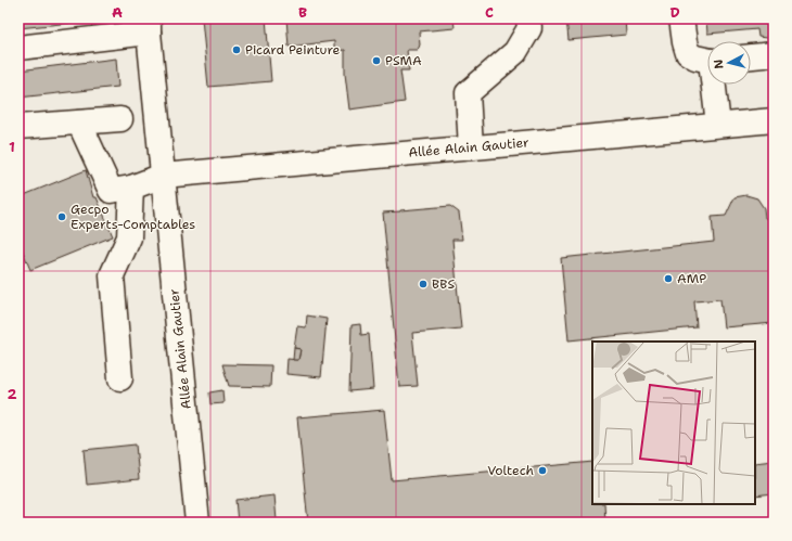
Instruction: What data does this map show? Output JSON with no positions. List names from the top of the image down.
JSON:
{
  "streets": {
    "street": ["Allée Alain Gautier"]
  },
  "places": [
    "Picard Peinture",
    "PSMA",
    "Gecpo Experts-Comptables",
    "AMP",
    "BBS",
    "Voltech"
  ],
  "north": "left",
  "grid": {
    "columns": [
      "A",
      "B",
      "C",
      "D"
    ],
    "rows": ["1", "2"]
  }
}
